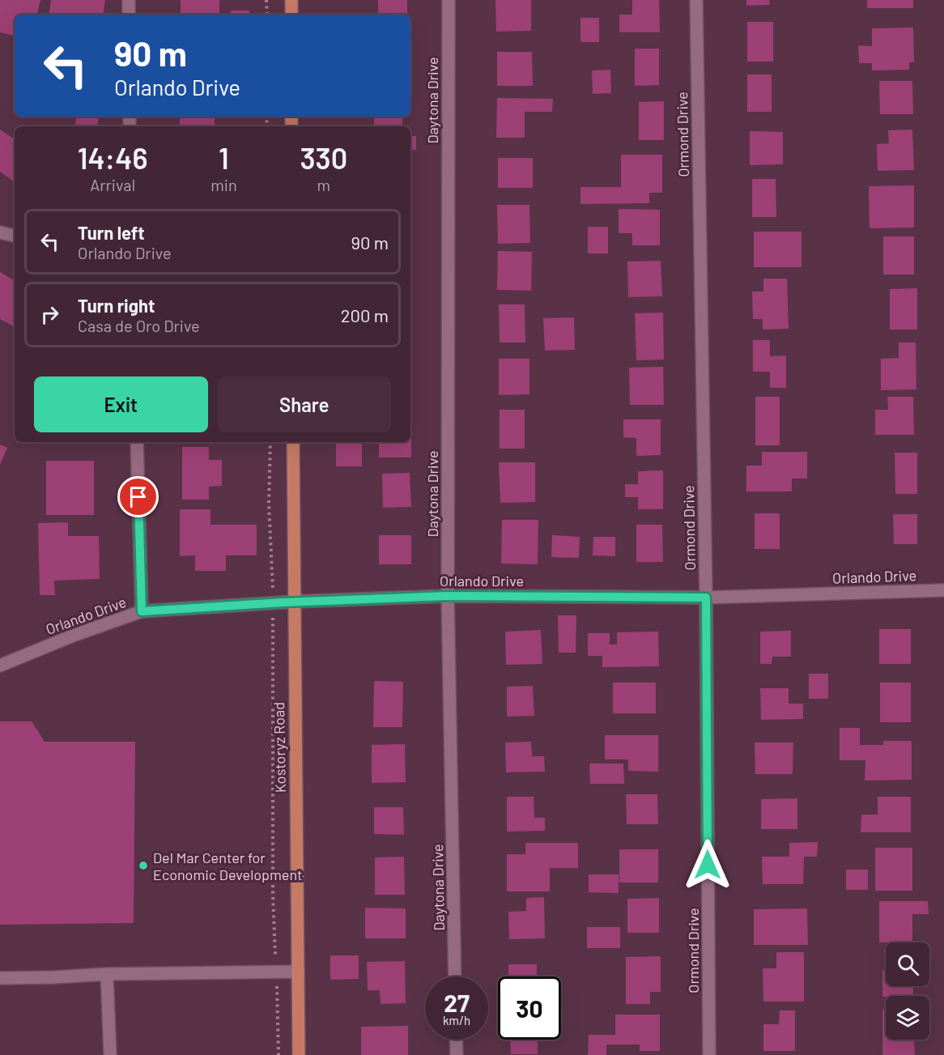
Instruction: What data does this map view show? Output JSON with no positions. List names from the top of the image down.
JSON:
{
  "streets": {
    "main road": ["Kostoryz Road"],
    "street": ["Daytona Drive", "Ormond Drive", "Orlando Drive"]
  },
  "crossings": [
    ["Daytona Drive", "Orlando Drive"],
    ["Ormond Drive", "Orlando Drive"],
    ["Orlando Drive", "Kostoryz Road"]
  ],
  "places": ["Del Mar Center for Economic Development"],
  "page": {
    "turn": ["90 m", "Orlando Drive"],
    "eta": [
      "14:46",
      "Arrival",
      "1",
      "min",
      "330",
      "m"
    ],
    "list": [
      {
        "name": "Turn left",
        "note": "Orlando Drive",
        "value": "90 m"
      },
      {
        "name": "Turn right",
        "note": "Casa de Oro Drive",
        "value": "200 m"
      }
    ],
    "buttons": ["Exit", "Share"],
    "speed": "27 km/h",
    "limit": "30"
  }
}
